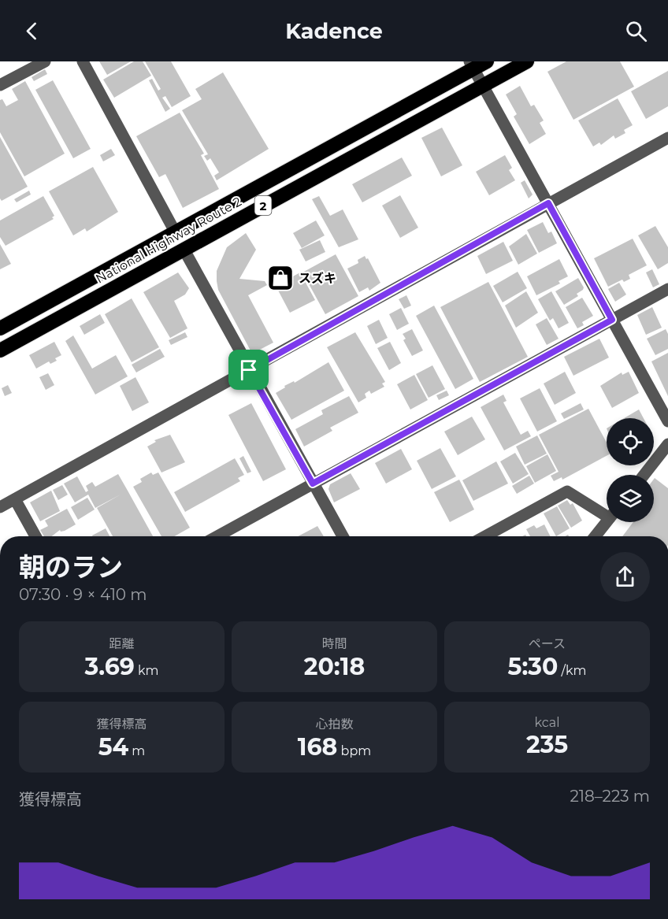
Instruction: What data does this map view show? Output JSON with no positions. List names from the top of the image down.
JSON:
{
  "streets": {
    "highway": ["2", "National Highway Route 2"]
  },
  "places": {
    "shop": ["スズキ"]
  },
  "page": {
    "header": "Kadence",
    "heading": ["朝のラン", "07:30 · 9 × 410 m"],
    "stats": [
      ["距離", "3.69 km"],
      ["時間", "20:18"],
      ["ペース", "5:30 /km"],
      ["獲得標高", "54 m"],
      ["心拍数", "168 bpm"],
      ["kcal", "235"]
    ],
    "chart": ["獲得標高", "218–223 m"]
  }
}
